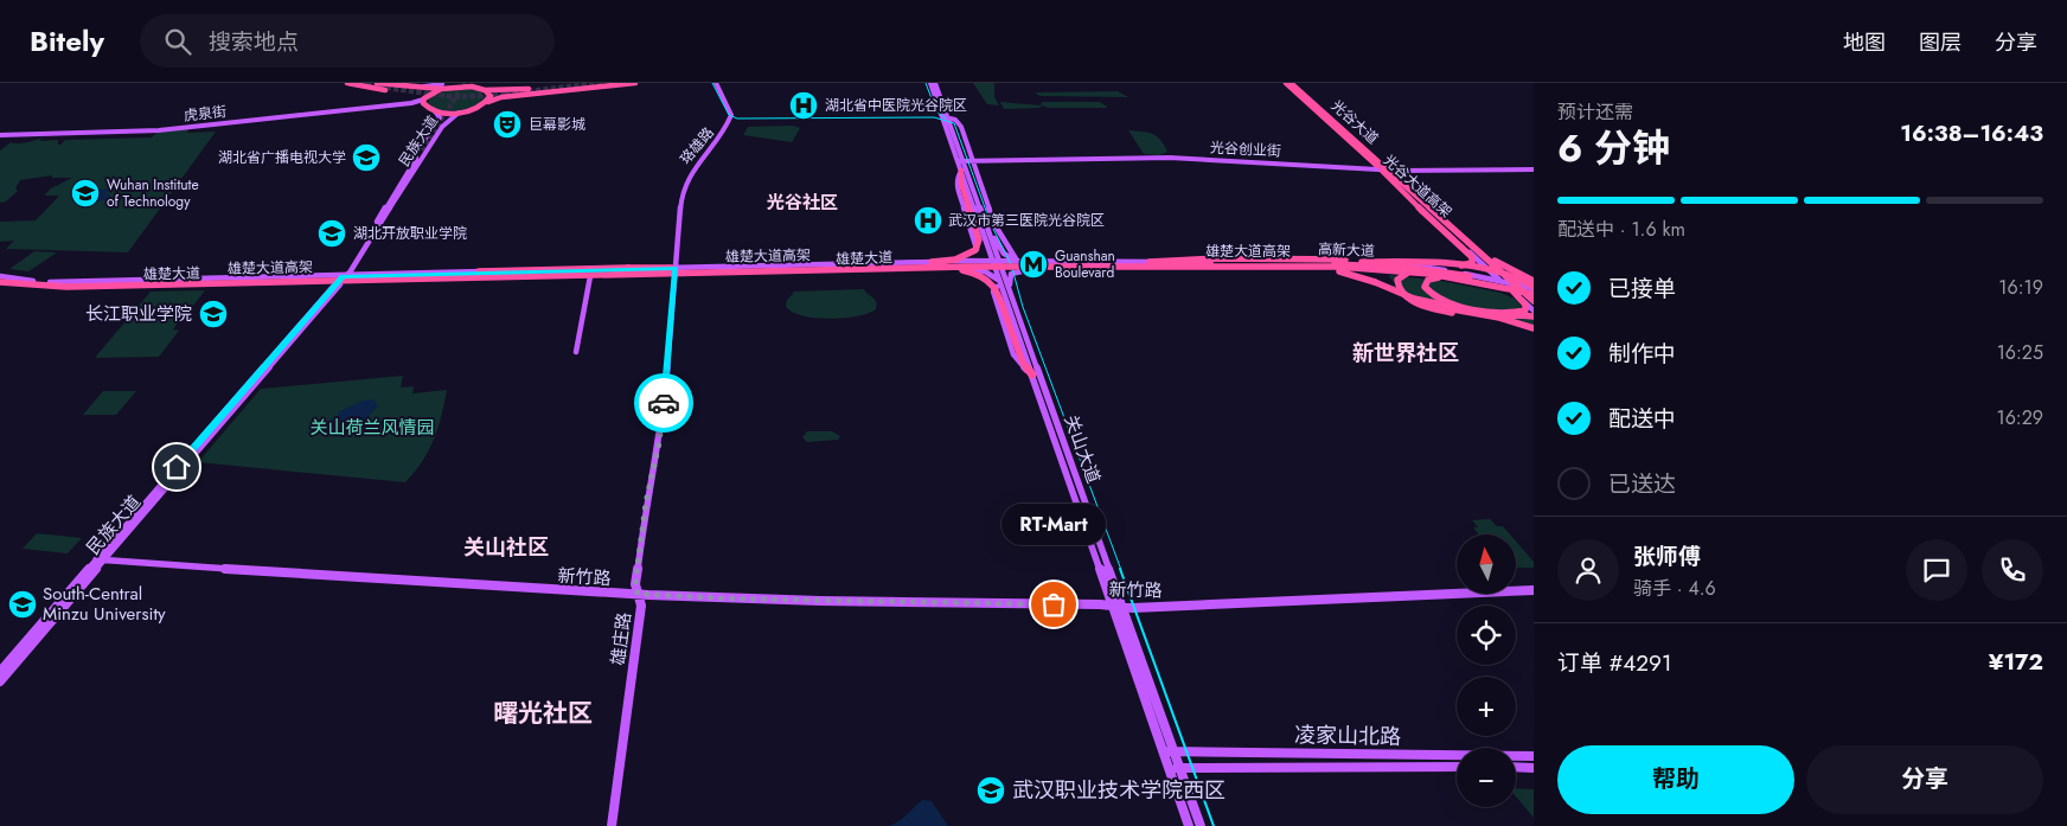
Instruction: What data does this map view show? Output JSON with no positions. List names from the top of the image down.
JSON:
{
  "streets": {
    "highway": ["光谷大道高架", "雄楚大道高架"],
    "main road": [
      "虎泉街",
      "光谷大道",
      "民族大道",
      "珞雄路",
      "光谷创业街",
      "高新大道",
      "雄楚大道",
      "关山大道",
      "新竹路",
      "雄庄路",
      "凌家山北路"
    ]
  },
  "crossings": [
    ["光谷大道", "光谷创业街"],
    ["光谷大道", "光谷大道高架"],
    ["光谷大道", "高新大道"],
    ["光谷大道", "雄楚大道高架"],
    ["民族大道", "雄楚大道"],
    ["民族大道", "新竹路"],
    ["珞雄路", "雄楚大道"],
    ["光谷创业街", "光谷大道高架"],
    ["光谷创业街", "关山大道"],
    ["光谷大道高架", "高新大道"],
    ["光谷大道高架", "雄楚大道高架"],
    ["高新大道", "雄楚大道高架"],
    ["高新大道", "雄楚大道"],
    ["雄楚大道高架", "雄楚大道"],
    ["雄楚大道", "关山大道"],
    ["雄楚大道", "雄庄路"],
    ["关山大道", "新竹路"],
    ["关山大道", "凌家山北路"],
    ["新竹路", "雄庄路"]
  ],
  "districts": [
    "光谷社区",
    "新世界社区",
    "关山社区",
    "曙光社区"
  ],
  "parks": ["关山荷兰风情园"],
  "places": {
    "hospital": ["湖北省中医院光谷院区", "武汉市第三医院光谷院区"],
    "theatre": ["巨幕影城"],
    "school or university": [
      "湖北省广播电视大学",
      "Wuhan Institute of Technology",
      "湖北开放职业学院",
      "长江职业学院",
      "South-Central Minzu University",
      "武汉职业技术学院西区"
    ],
    "metro station": ["Guanshan Boulevard"],
    "other": ["RT-Mart"]
  },
  "north": "top",
  "page": {
    "header": "Bitely",
    "search": "搜索地点",
    "nav": ["地图", "图层", "分享"],
    "heading": ["6 分钟", "预计还需", "16:38–16:43"],
    "panel": [
      "张师傅",
      "骑手 · 4.6",
      "订单 #4291",
      "¥172"
    ],
    "bar": "配送中 · 1.6 km",
    "list": [
      ["已接单", "16:19"],
      ["制作中", "16:25"],
      ["配送中", "16:29"],
      "已送达"
    ],
    "bubble": "RT-Mart",
    "map_buttons": ["+", "−"],
    "buttons": ["帮助", "分享"]
  }
}
